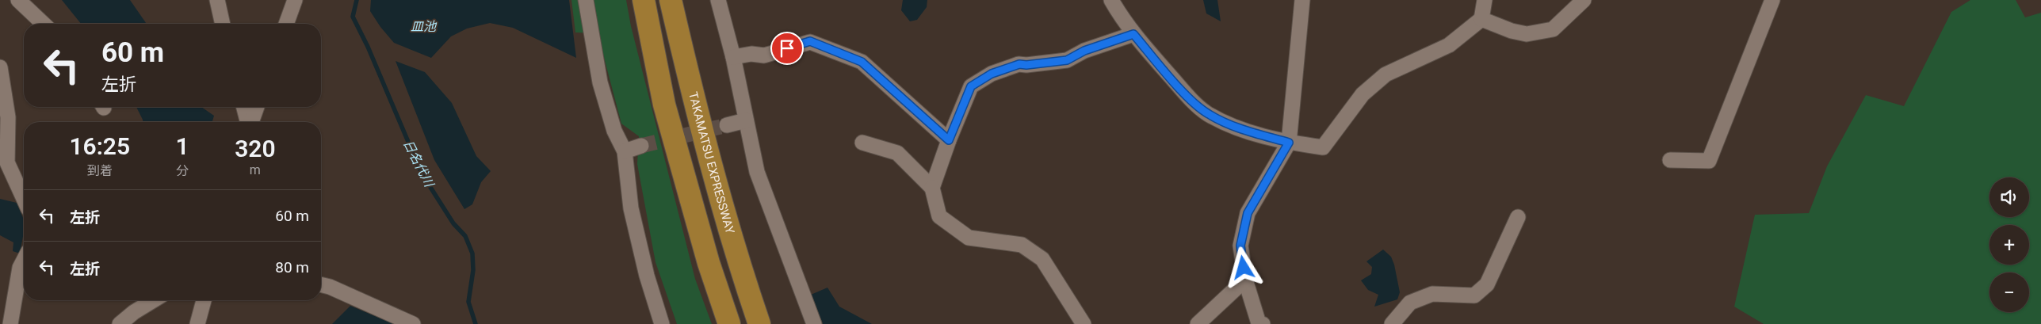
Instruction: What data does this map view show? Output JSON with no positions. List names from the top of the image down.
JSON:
{
  "streets": {
    "highway": ["TAKAMATSU EXPRESSWAY"]
  },
  "water": ["皿池", "日名代川"],
  "page": {
    "turn": ["60 m", "左折"],
    "eta": [
      "16:25",
      "到着",
      "1",
      "分",
      "320",
      "m"
    ],
    "map_buttons": ["+", "−"],
    "list": [
      {
        "name": "左折",
        "value": "60 m"
      },
      {
        "name": "左折",
        "value": "80 m"
      }
    ]
  }
}
